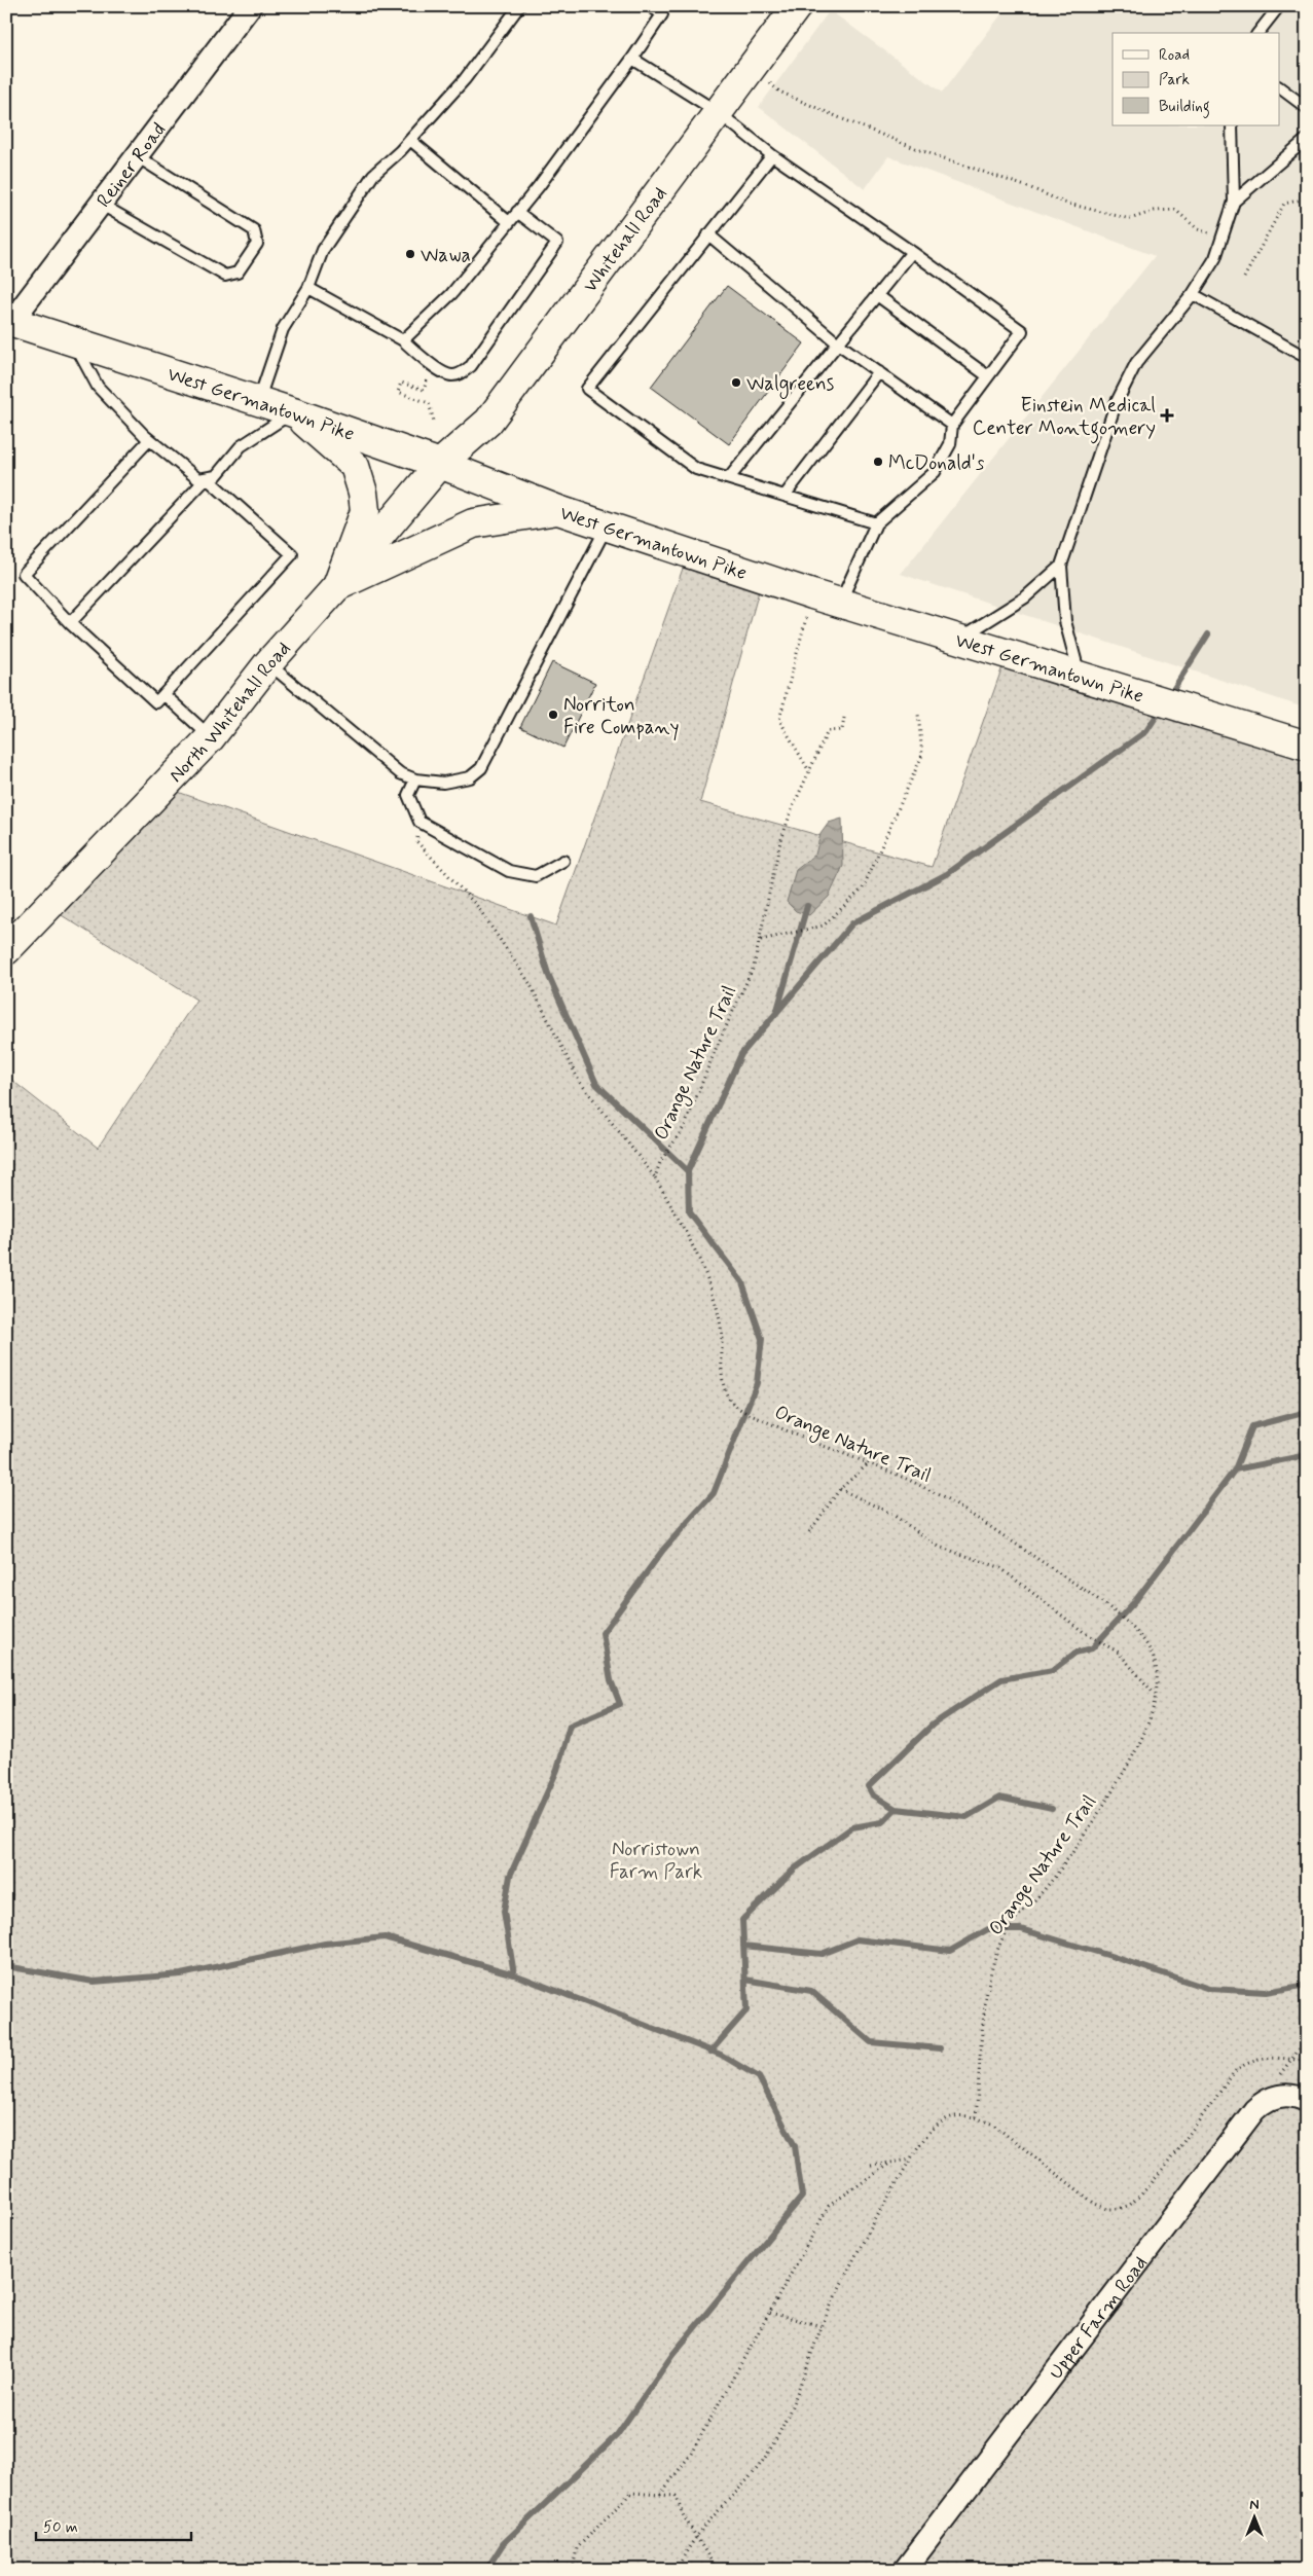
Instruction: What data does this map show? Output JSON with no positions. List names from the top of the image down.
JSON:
{
  "streets": {
    "main road": ["Whitehall Road", "West Germantown Pike", "North Whitehall Road"],
    "street": ["Reiner Road", "Upper Farm Road"],
    "path": ["Orange Nature Trail"]
  },
  "crossings": [
    ["Reiner Road", "West Germantown Pike"],
    ["Whitehall Road", "West Germantown Pike"],
    ["Whitehall Road", "North Whitehall Road"],
    ["West Germantown Pike", "North Whitehall Road"]
  ],
  "parks": ["Norristown Farm Park"],
  "places": {
    "other": [
      "Wawa",
      "Walgreens",
      "McDonald's",
      "Norriton Fire Company"
    ],
    "health": ["Einstein Medical Center Montgomery"]
  },
  "legend": ["Road", "Park", "Building"],
  "scale_bar": "50 m",
  "north": "top"
}
